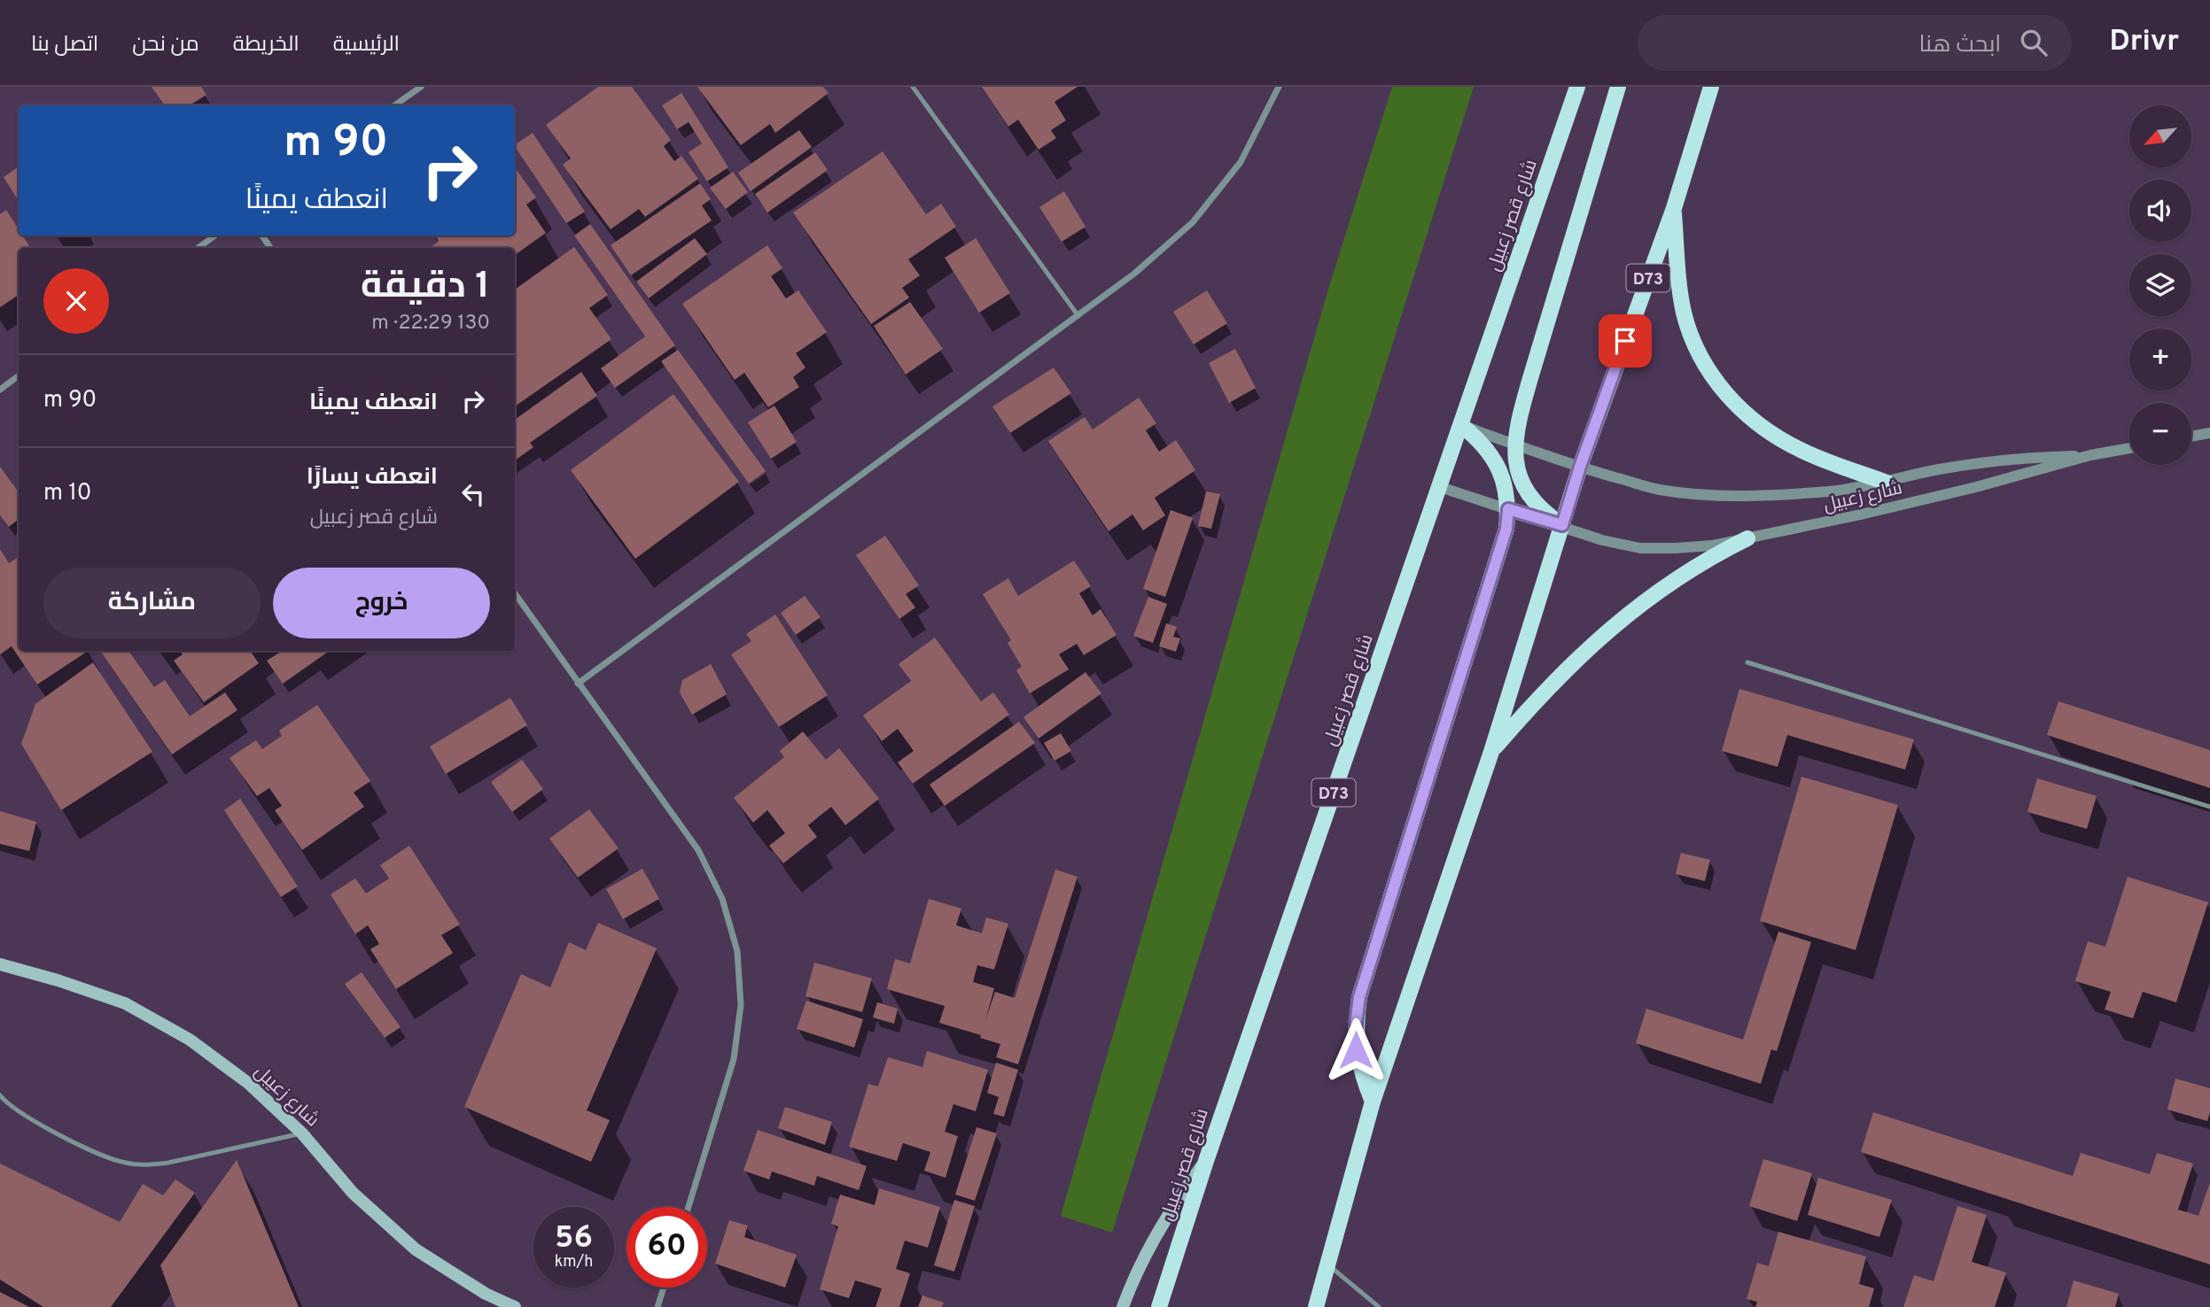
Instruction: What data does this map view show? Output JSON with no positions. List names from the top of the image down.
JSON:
{
  "streets": {
    "main road": ["شارع قصر زعبيل", "D73", "شارع زعيبل"],
    "street": ["شارع زعبيل"]
  },
  "crossings": [
    ["شارع قصر زعبيل", "شارع زعبيل"],
    ["D73", "شارع زعبيل"]
  ],
  "north": "bottom left",
  "page": {
    "header": "Drivr",
    "search": "ابحث هنا",
    "nav": [
      "الرئيسية",
      "الخريطة",
      "من نحن",
      "اتصل بنا"
    ],
    "map_buttons": ["+", "−"],
    "turn": ["90 m", "انعطف يمينًا"],
    "heading": ["1 دقيقة", "130 m · 22:29"],
    "list": [
      {
        "name": "انعطف يمينًا",
        "value": "90 m"
      },
      {
        "name": "انعطف يسارًا",
        "note": "شارع قصر زعبيل",
        "value": "10 m"
      }
    ],
    "buttons": ["خروج", "مشاركة"],
    "speed": "56 km/h",
    "limit": "60"
  }
}
